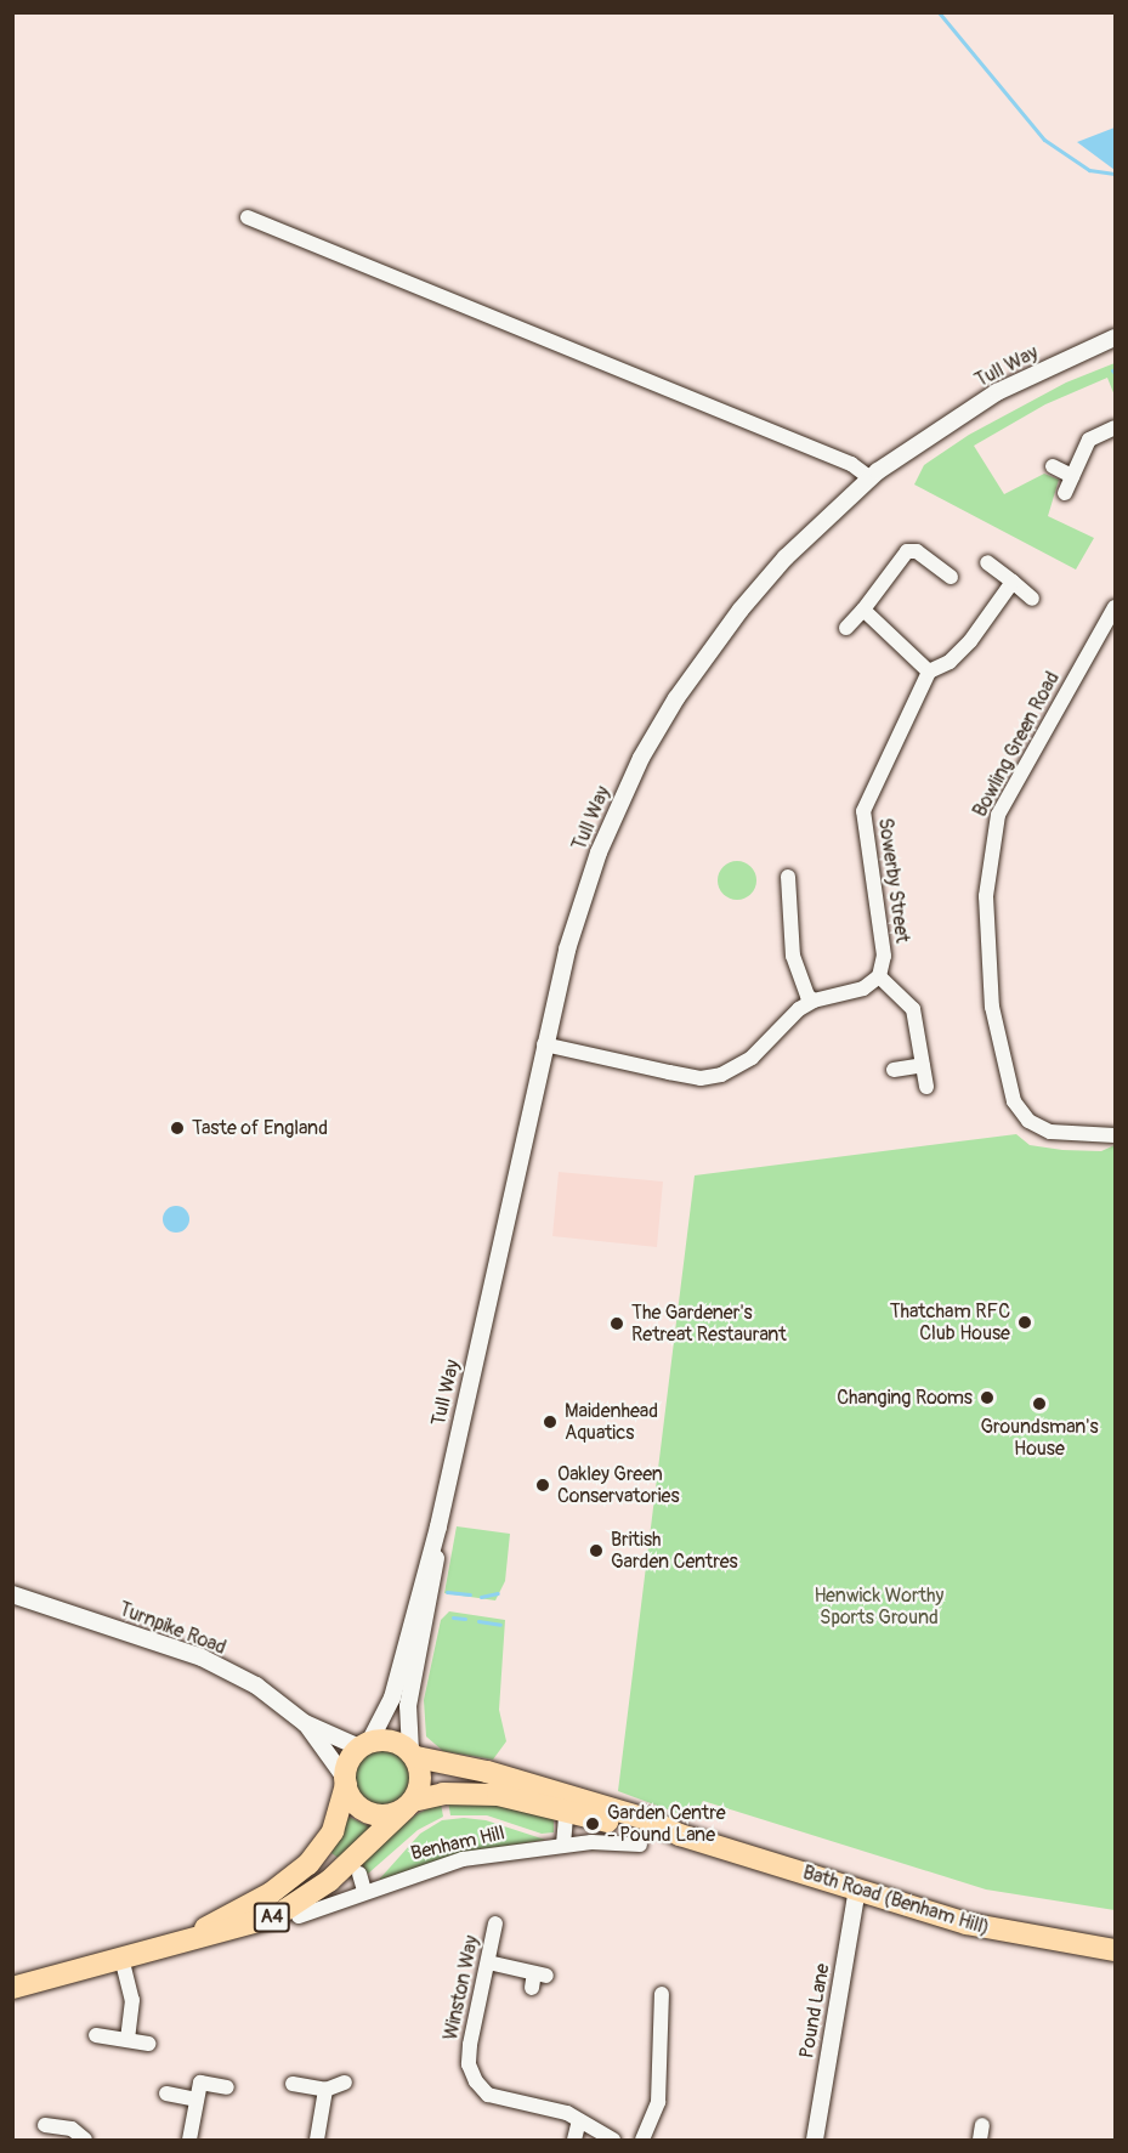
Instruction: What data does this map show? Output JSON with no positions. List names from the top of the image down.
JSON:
{
  "streets": {
    "main road": ["Bath Road (Benham Hill)", "A4"],
    "street": [
      "Tull Way",
      "Bowling Green Road",
      "Sowerby Street",
      "Turnpike Road",
      "Benham Hill",
      "Winston Way",
      "Pound Lane"
    ]
  },
  "crossings": [
    ["Tull Way", "Turnpike Road"],
    ["Tull Way", "Bath Road (Benham Hill)"],
    ["Tull Way", "A4"],
    ["Turnpike Road", "Bath Road (Benham Hill)"],
    ["Turnpike Road", "A4"],
    ["Bath Road (Benham Hill)", "A4"],
    ["Bath Road (Benham Hill)", "Pound Lane"]
  ],
  "parks": ["Henwick Worthy Sports Ground"],
  "places": [
    "Taste of England",
    "Thatcham RFC Club House",
    "The Gardener's Retreat Restaurant",
    "Changing Rooms",
    "Groundsman's House",
    "Maidenhead Aquatics",
    "Oakley Green Conservatories",
    "British Garden Centres",
    "Garden Centre - Pound Lane"
  ]
}
